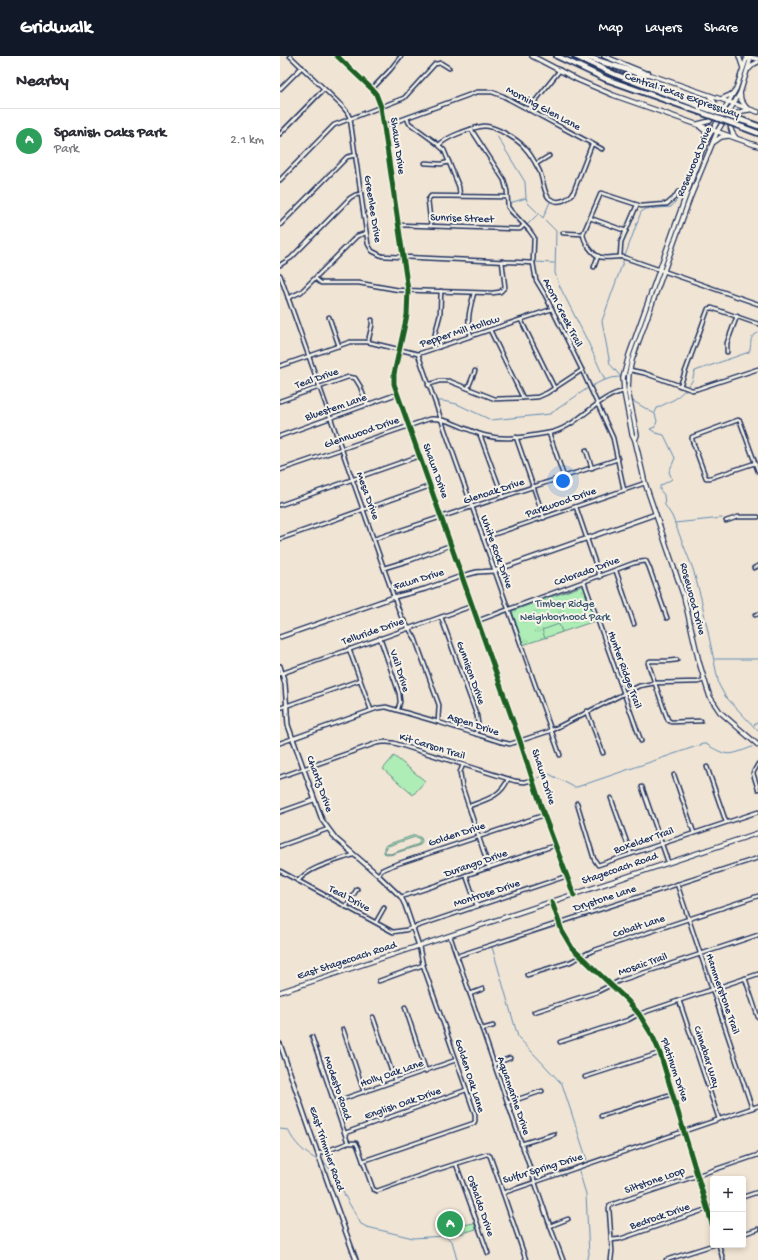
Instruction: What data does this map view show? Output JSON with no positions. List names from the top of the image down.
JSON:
{
  "streets": {
    "highway": ["Central Texas Expressway"],
    "main road": ["Rosewood Drive", "Stagecoach Road", "East Stagecoach Road"],
    "street": [
      "Morning Glen Lane",
      "Shawn Drive",
      "Greenlee Drive",
      "Sunrise Street",
      "Acorn Creek Trail",
      "Pepper Mill Hollow",
      "Teal Drive",
      "Bluestem Lane",
      "Glennwood Drive",
      "Glenoak Drive",
      "Mesa Drive",
      "Parkwood Drive",
      "White Rock Drive",
      "Colorado Drive",
      "Fawn Drive",
      "Telluride Drive",
      "Hunter Ridge Trail",
      "Vail Drive",
      "Gunnison Drive",
      "Aspen Drive",
      "Kit Carson Trail",
      "Chantz Drive",
      "Golden Drive",
      "Boxelder Trail",
      "Durango Drive",
      "Montrose Drive",
      "Drystone Lane",
      "Cobalt Lane",
      "Mosaic Trail",
      "Hammerstone Trail",
      "Cinnabar Way",
      "Platinum Drive",
      "Holly Oak Lane",
      "Golden Oak Lane",
      "Modesto Road",
      "Aquamarine Drive",
      "English Oak Drive",
      "East Trimmier Road",
      "Sulfur Spring Drive",
      "Siltstone Loop",
      "Osbaldo Drive",
      "Bedrock Drive"
    ]
  },
  "crossings": [
    ["Morning Glen Lane", "Shawn Drive"],
    ["Shawn Drive", "Greenlee Drive"],
    ["Shawn Drive", "Sunrise Street"],
    ["Shawn Drive", "Pepper Mill Hollow"],
    ["Shawn Drive", "Bluestem Lane"],
    ["Shawn Drive", "Glennwood Drive"],
    ["Shawn Drive", "Glenoak Drive"],
    ["Shawn Drive", "Colorado Drive"],
    ["Shawn Drive", "Fawn Drive"],
    ["Shawn Drive", "Telluride Drive"],
    ["Shawn Drive", "Aspen Drive"],
    ["Shawn Drive", "Kit Carson Trail"],
    ["Shawn Drive", "Golden Drive"],
    ["Shawn Drive", "Durango Drive"],
    ["Shawn Drive", "Stagecoach Road"],
    ["Shawn Drive", "Montrose Drive"],
    ["Rosewood Drive", "Glennwood Drive"],
    ["Rosewood Drive", "Parkwood Drive"],
    ["Rosewood Drive", "Fawn Drive"],
    ["Rosewood Drive", "Aspen Drive"],
    ["Greenlee Drive", "Acorn Creek Trail"],
    ["Sunrise Street", "Acorn Creek Trail"],
    ["Acorn Creek Trail", "Pepper Mill Hollow"],
    ["Acorn Creek Trail", "Glennwood Drive"],
    ["Acorn Creek Trail", "Glenoak Drive"],
    ["Acorn Creek Trail", "Parkwood Drive"],
    ["Pepper Mill Hollow", "Mesa Drive"],
    ["Pepper Mill Hollow", "White Rock Drive"],
    ["Teal Drive", "Bluestem Lane"],
    ["Teal Drive", "Mesa Drive"],
    ["Teal Drive", "Chantz Drive"],
    ["Teal Drive", "Montrose Drive"],
    ["Bluestem Lane", "Mesa Drive"],
    ["Glennwood Drive", "Mesa Drive"],
    ["Glennwood Drive", "White Rock Drive"],
    ["Glenoak Drive", "Mesa Drive"],
    ["Glenoak Drive", "White Rock Drive"],
    ["Mesa Drive", "Fawn Drive"],
    ["Mesa Drive", "Telluride Drive"],
    ["Mesa Drive", "Aspen Drive"],
    ["Parkwood Drive", "White Rock Drive"],
    ["White Rock Drive", "Colorado Drive"],
    ["White Rock Drive", "Fawn Drive"],
    ["White Rock Drive", "Aspen Drive"],
    ["Colorado Drive", "Hunter Ridge Trail"],
    ["Telluride Drive", "Vail Drive"],
    ["Telluride Drive", "Gunnison Drive"],
    ["Telluride Drive", "Chantz Drive"],
    ["Hunter Ridge Trail", "Aspen Drive"],
    ["Vail Drive", "Aspen Drive"],
    ["Gunnison Drive", "Aspen Drive"],
    ["Aspen Drive", "Chantz Drive"],
    ["Kit Carson Trail", "Chantz Drive"],
    ["Chantz Drive", "Golden Drive"],
    ["Chantz Drive", "Durango Drive"],
    ["Chantz Drive", "Stagecoach Road"],
    ["Chantz Drive", "Montrose Drive"],
    ["Chantz Drive", "East Stagecoach Road"],
    ["Chantz Drive", "Golden Oak Lane"],
    ["Stagecoach Road", "East Stagecoach Road"],
    ["Stagecoach Road", "Platinum Drive"],
    ["Stagecoach Road", "Golden Oak Lane"],
    ["Stagecoach Road", "Aquamarine Drive"],
    ["Drystone Lane", "Hammerstone Trail"],
    ["Drystone Lane", "Platinum Drive"],
    ["Drystone Lane", "Aquamarine Drive"],
    ["Cobalt Lane", "Hammerstone Trail"],
    ["Cobalt Lane", "Platinum Drive"],
    ["East Stagecoach Road", "Golden Oak Lane"],
    ["Mosaic Trail", "Hammerstone Trail"],
    ["Mosaic Trail", "Platinum Drive"],
    ["Hammerstone Trail", "Sulfur Spring Drive"],
    ["Cinnabar Way", "Sulfur Spring Drive"],
    ["Platinum Drive", "Sulfur Spring Drive"],
    ["Platinum Drive", "Siltstone Loop"],
    ["Platinum Drive", "Bedrock Drive"],
    ["Holly Oak Lane", "Golden Oak Lane"],
    ["Holly Oak Lane", "Modesto Road"],
    ["Golden Oak Lane", "English Oak Drive"],
    ["Golden Oak Lane", "Sulfur Spring Drive"],
    ["Modesto Road", "English Oak Drive"],
    ["Modesto Road", "Sulfur Spring Drive"],
    ["Aquamarine Drive", "Sulfur Spring Drive"],
    ["Sulfur Spring Drive", "Osbaldo Drive"],
    ["Siltstone Loop", "Bedrock Drive"]
  ],
  "parks": ["Timber Ridge Neighborhood Park"],
  "page": {
    "header": "Gridwalk",
    "nav": ["Map", "Layers", "Share"],
    "heading": "Nearby",
    "list": [
      {
        "mark": "A",
        "name": "Spanish Oaks Park",
        "note": "Park",
        "value": "2.1 km"
      }
    ],
    "map_buttons": ["+", "−"],
    "pins": "A"
  }
}
